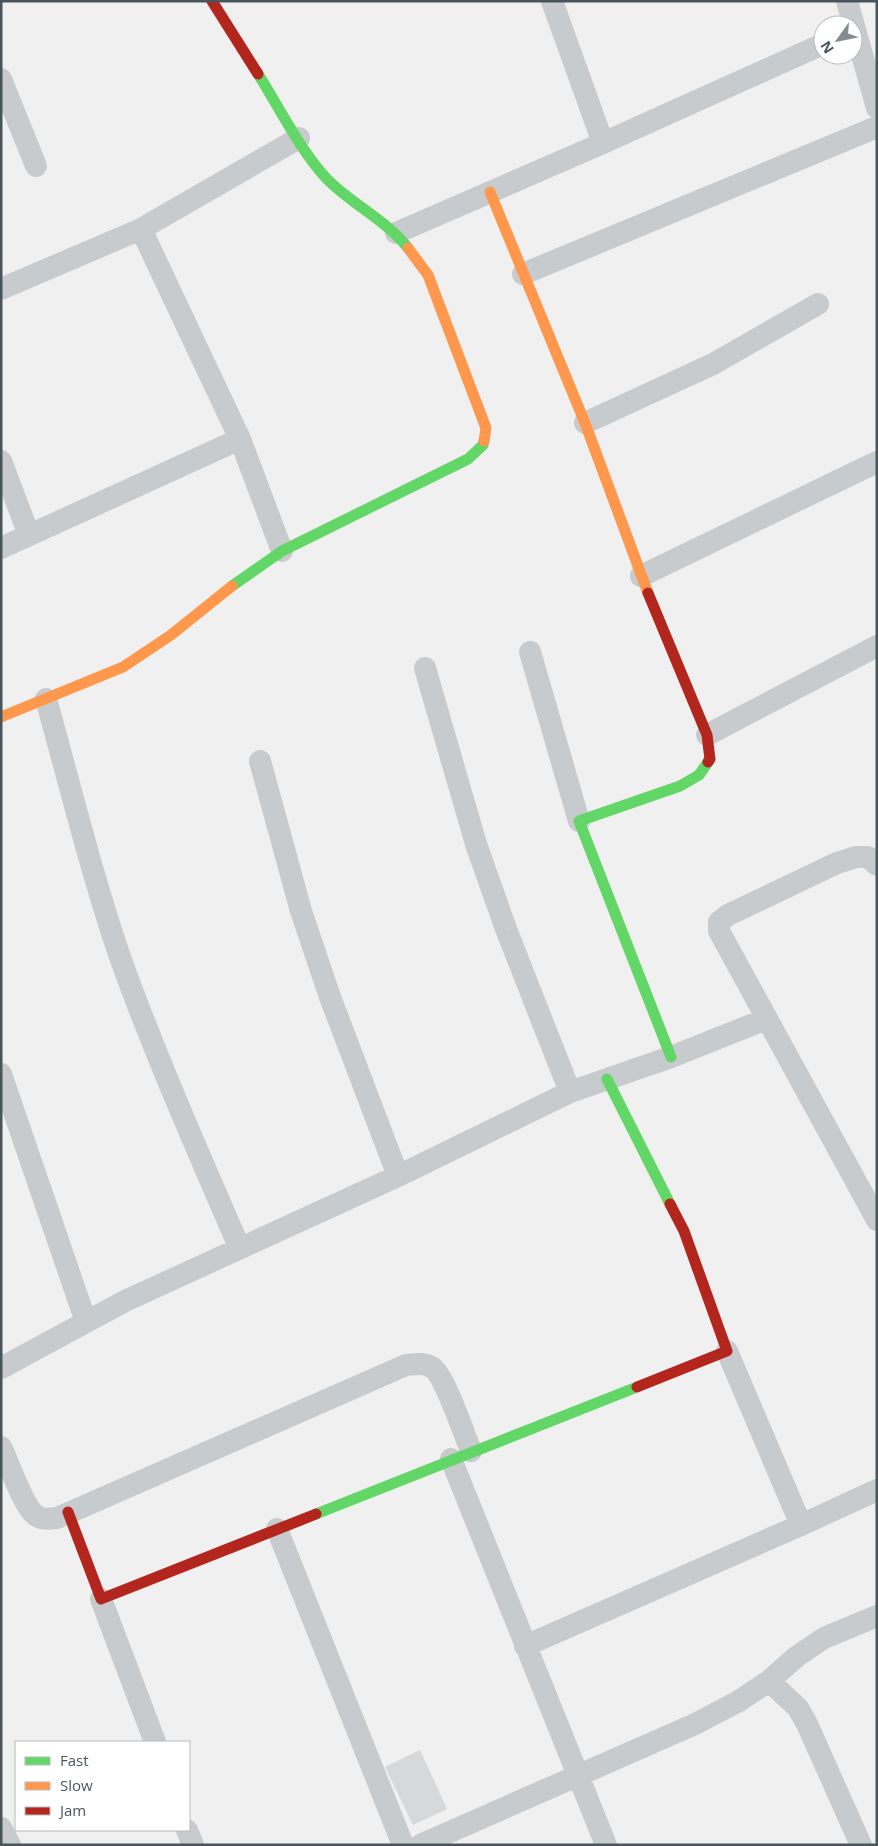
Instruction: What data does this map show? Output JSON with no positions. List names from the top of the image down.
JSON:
{
  "legend": ["Fast", "Slow", "Jam"],
  "north": "bottom left"
}
